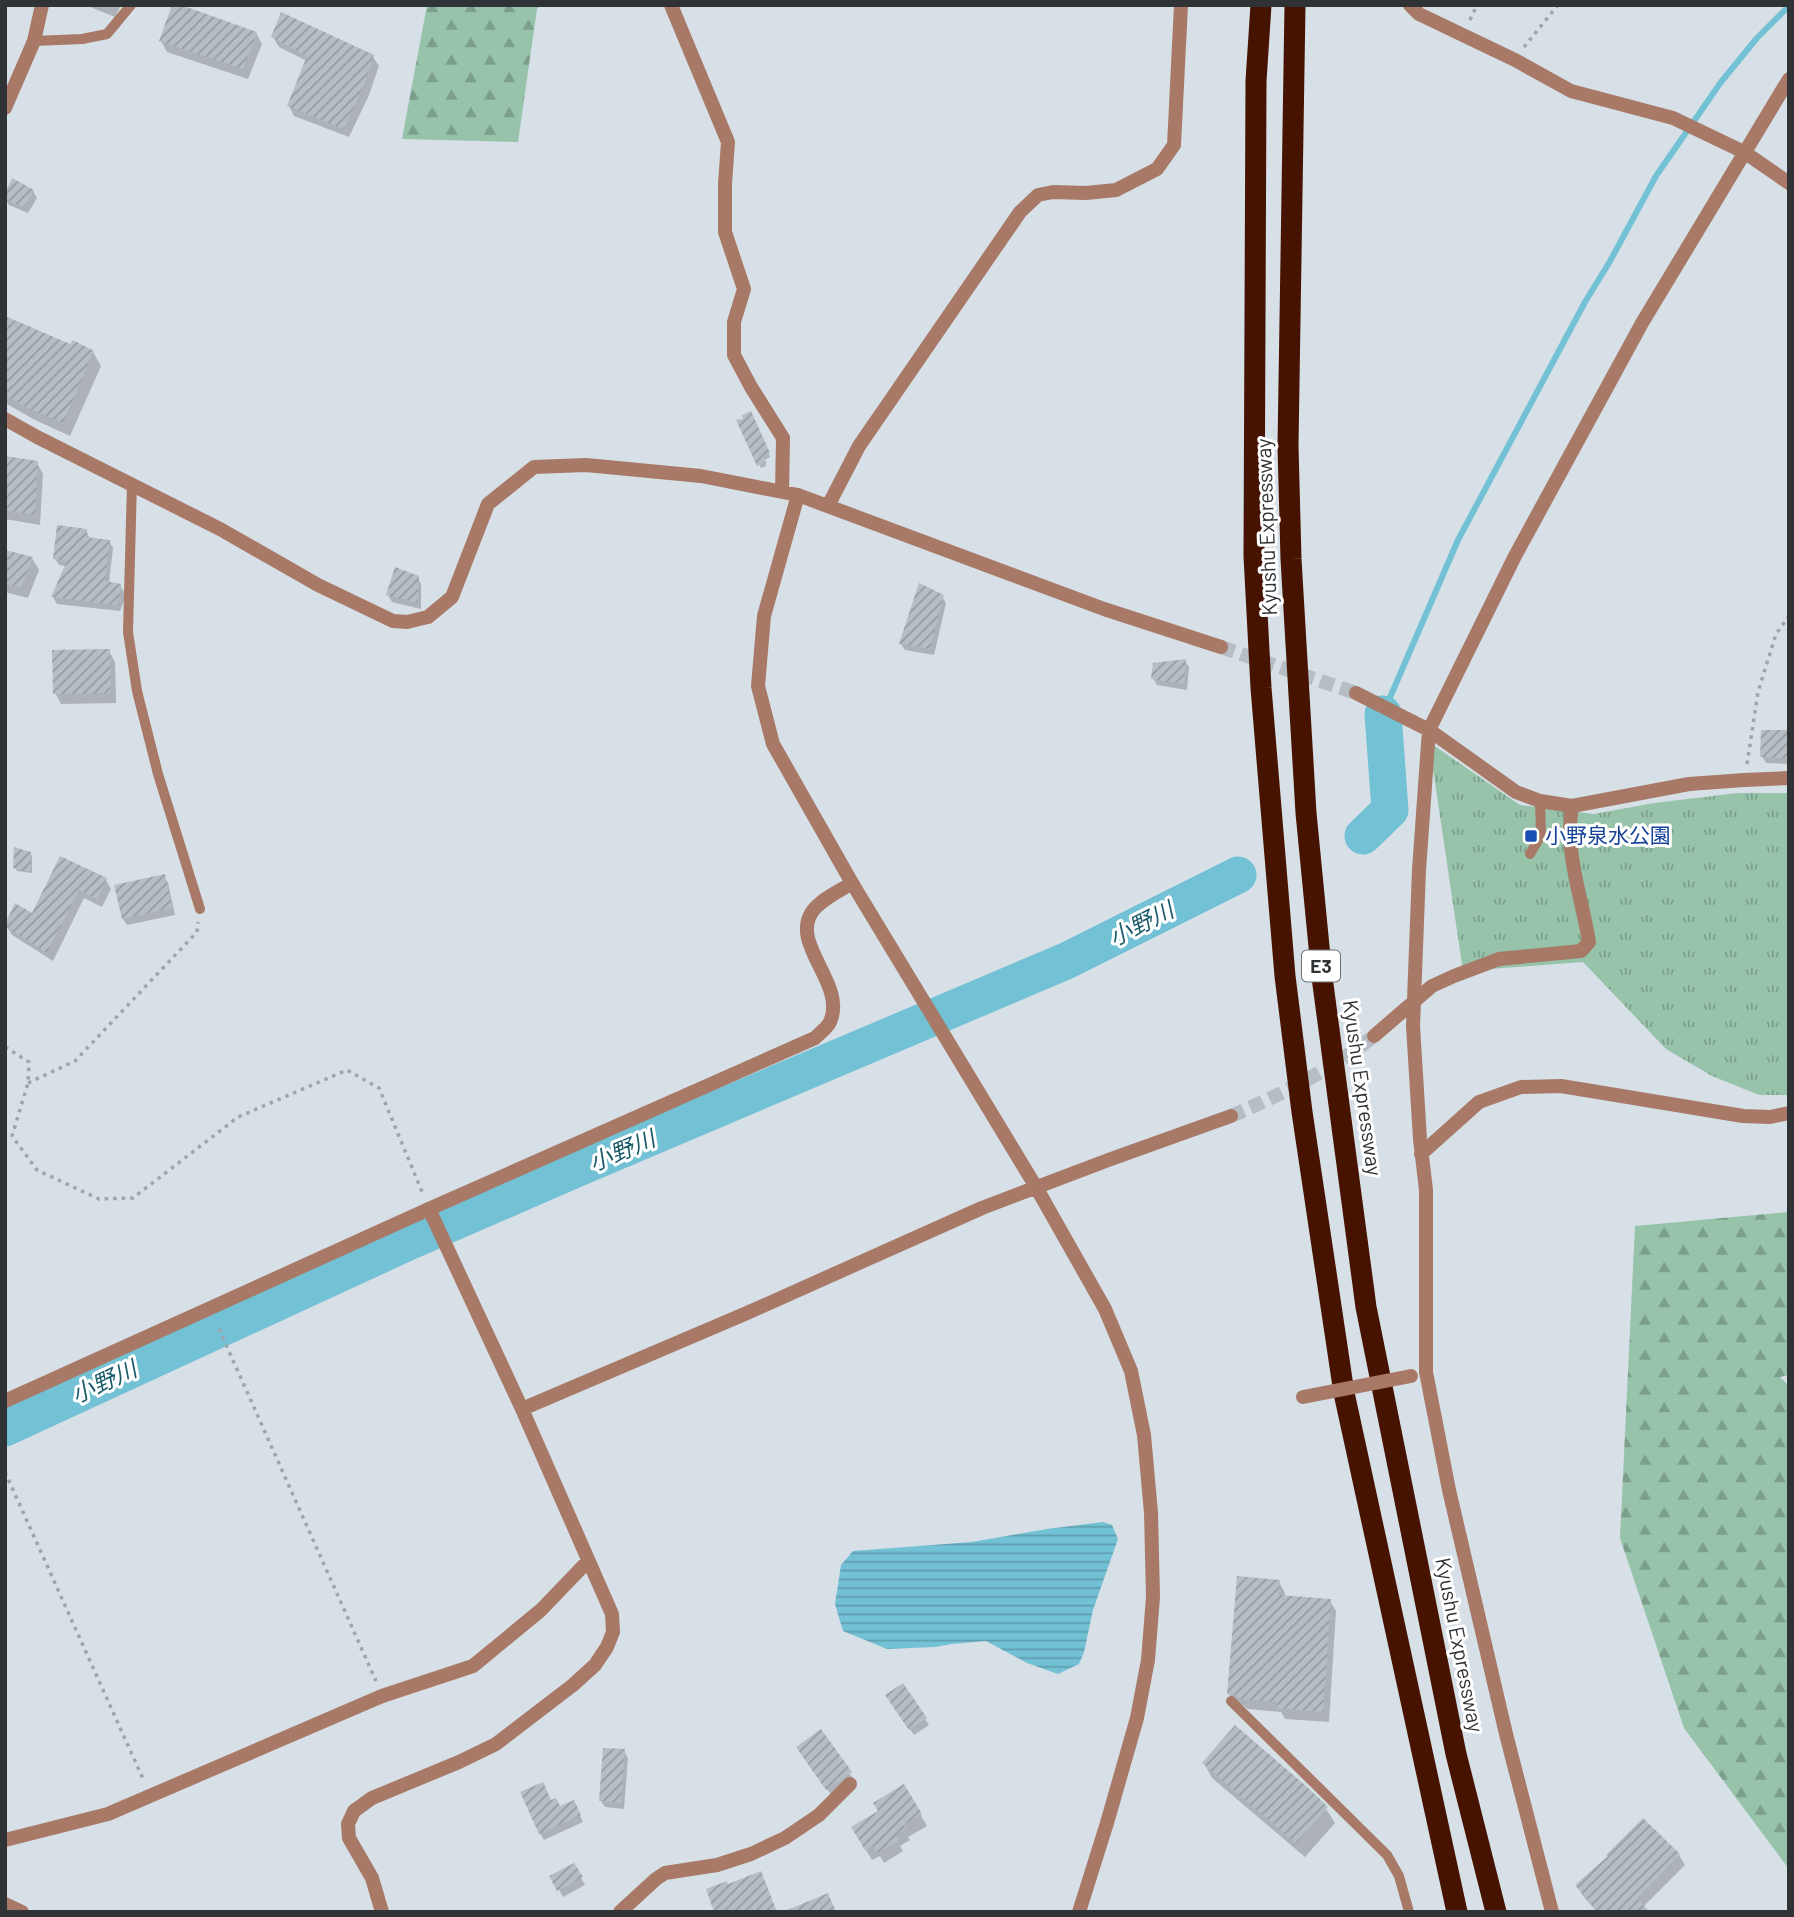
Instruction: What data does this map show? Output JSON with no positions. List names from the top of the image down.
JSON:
{
  "streets": {
    "highway": ["Kyushu Expressway", "E3"]
  },
  "water": ["小野川"],
  "places": {
    "transit": ["小野泉水公園"]
  }
}
